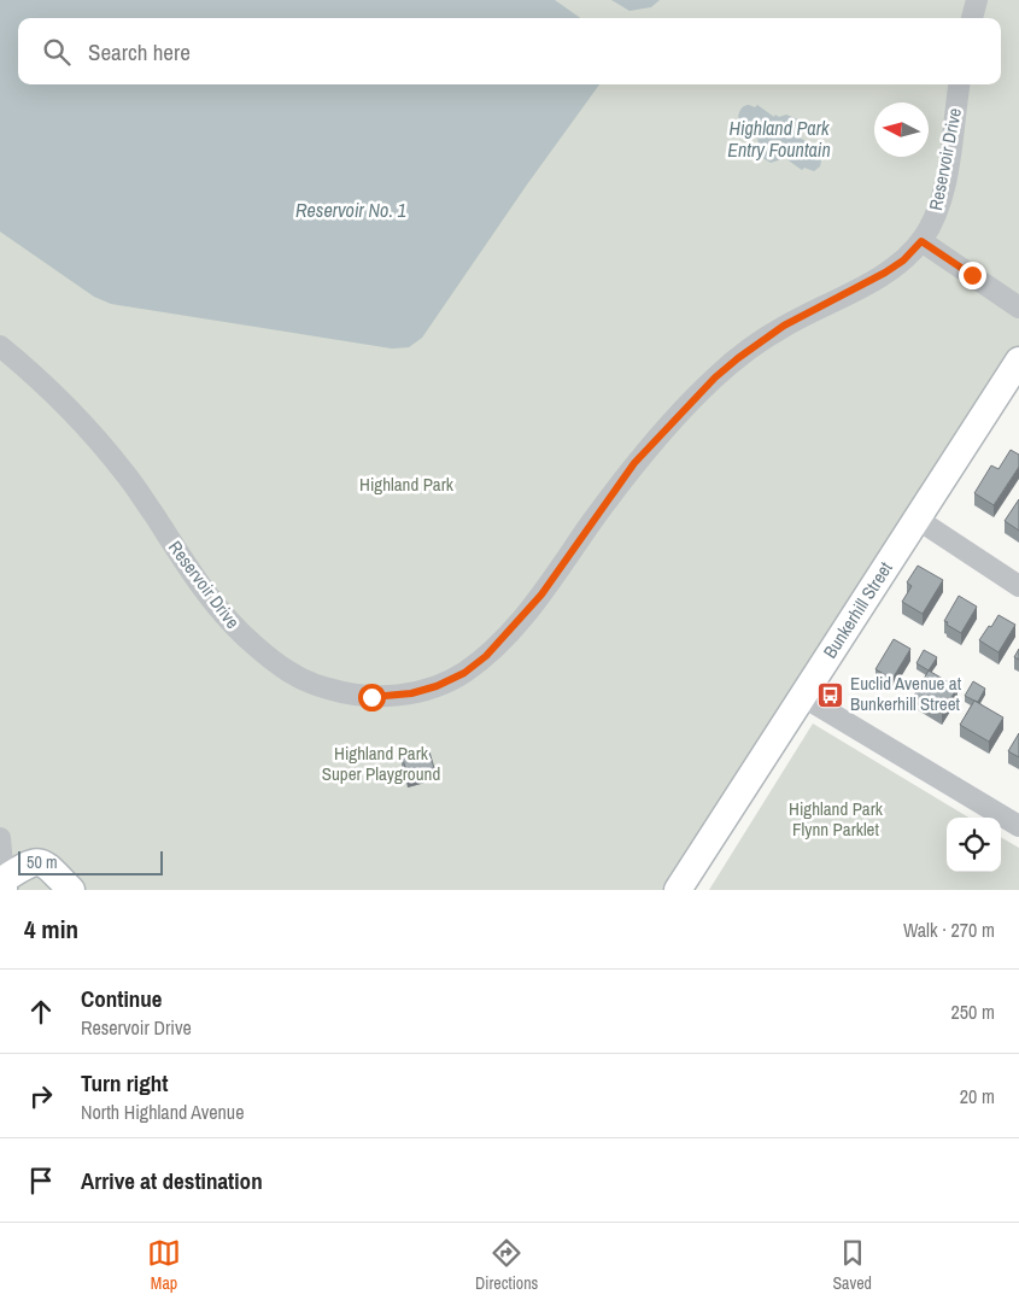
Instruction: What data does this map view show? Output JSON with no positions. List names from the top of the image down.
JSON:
{
  "streets": {
    "main road": ["Bunkerhill Street"],
    "street": ["Reservoir Drive"]
  },
  "water": ["Highland Park Entry Fountain", "Reservoir No. 1"],
  "parks": ["Highland Park", "Highland Park Super Playground", "Highland Park Flynn Parklet"],
  "places": {
    "bus stop": ["Euclid Avenue at Bunkerhill Street"]
  },
  "scale_bar": "50 m",
  "north": "left",
  "page": {
    "search": "Search here",
    "scale": "50 m",
    "heading": ["4 min", "Walk · 270 m"],
    "list": [
      ["Continue", "Reservoir Drive", "250 m"],
      ["Turn right", "North Highland Avenue", "20 m"],
      "Arrive at destination"
    ],
    "nav": ["Map", "Directions", "Saved"]
  }
}
